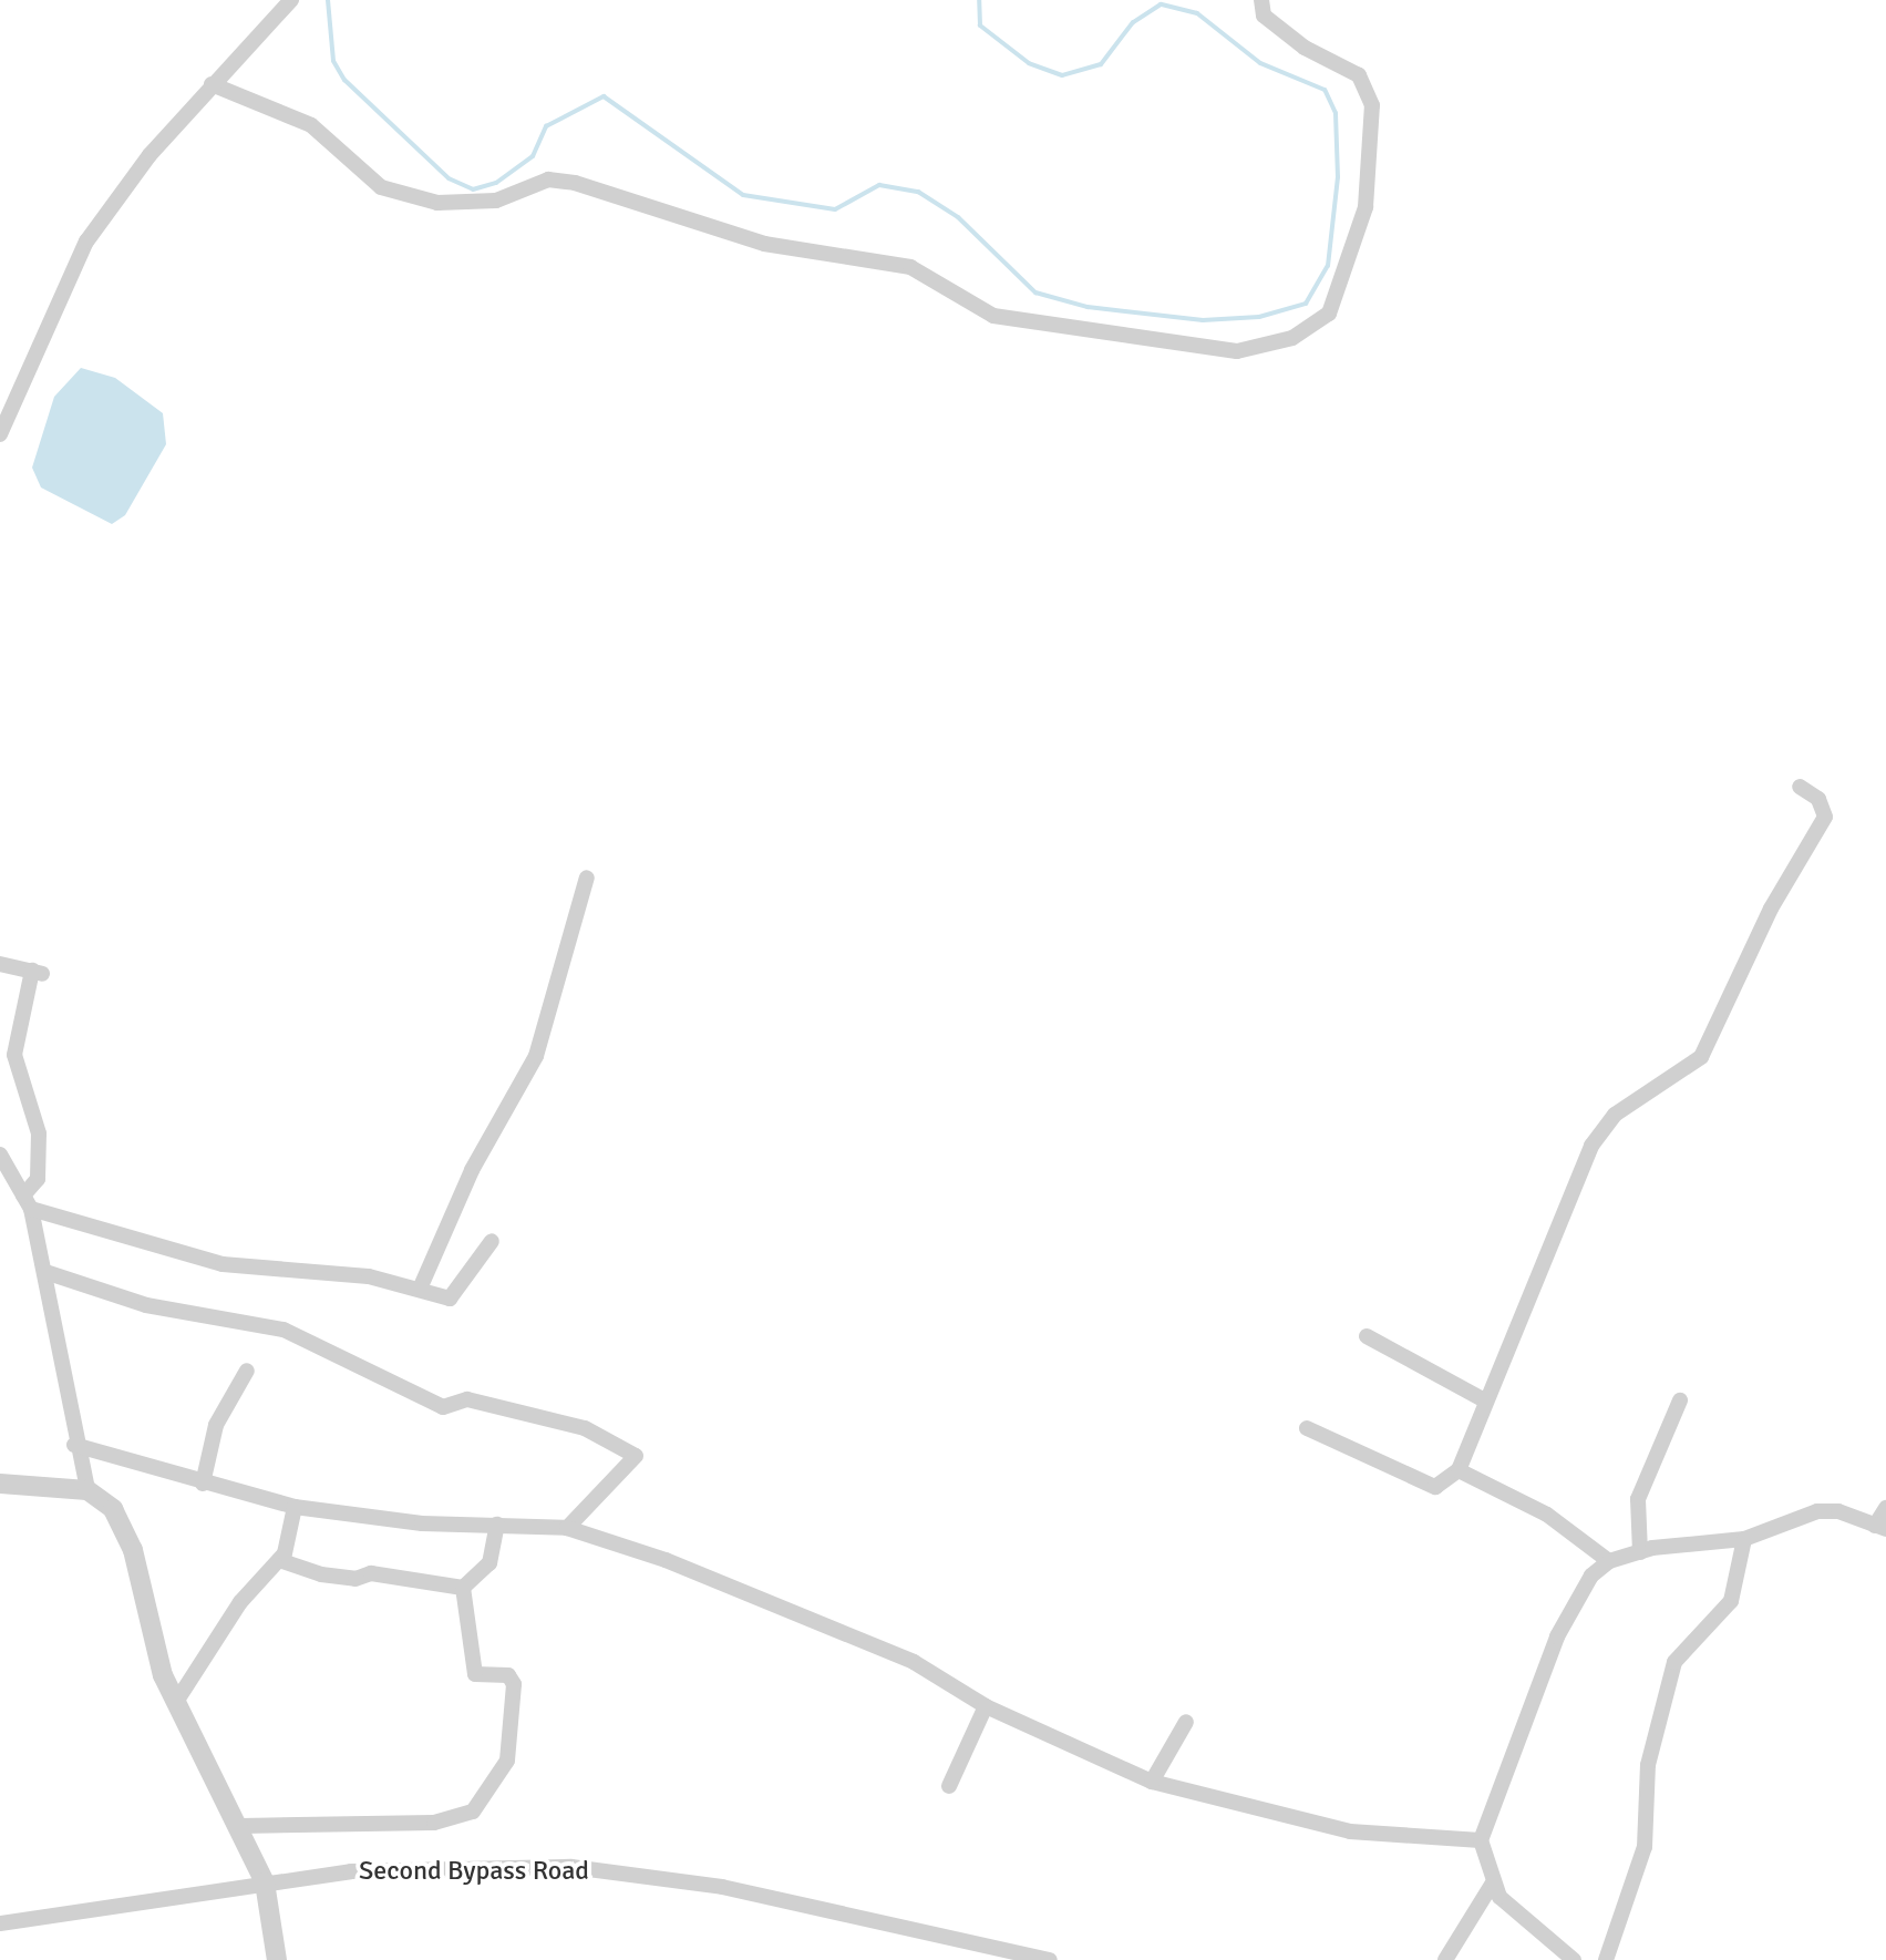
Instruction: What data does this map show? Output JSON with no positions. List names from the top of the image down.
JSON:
{
  "streets": {
    "street": ["Second Bypass Road"]
  }
}
